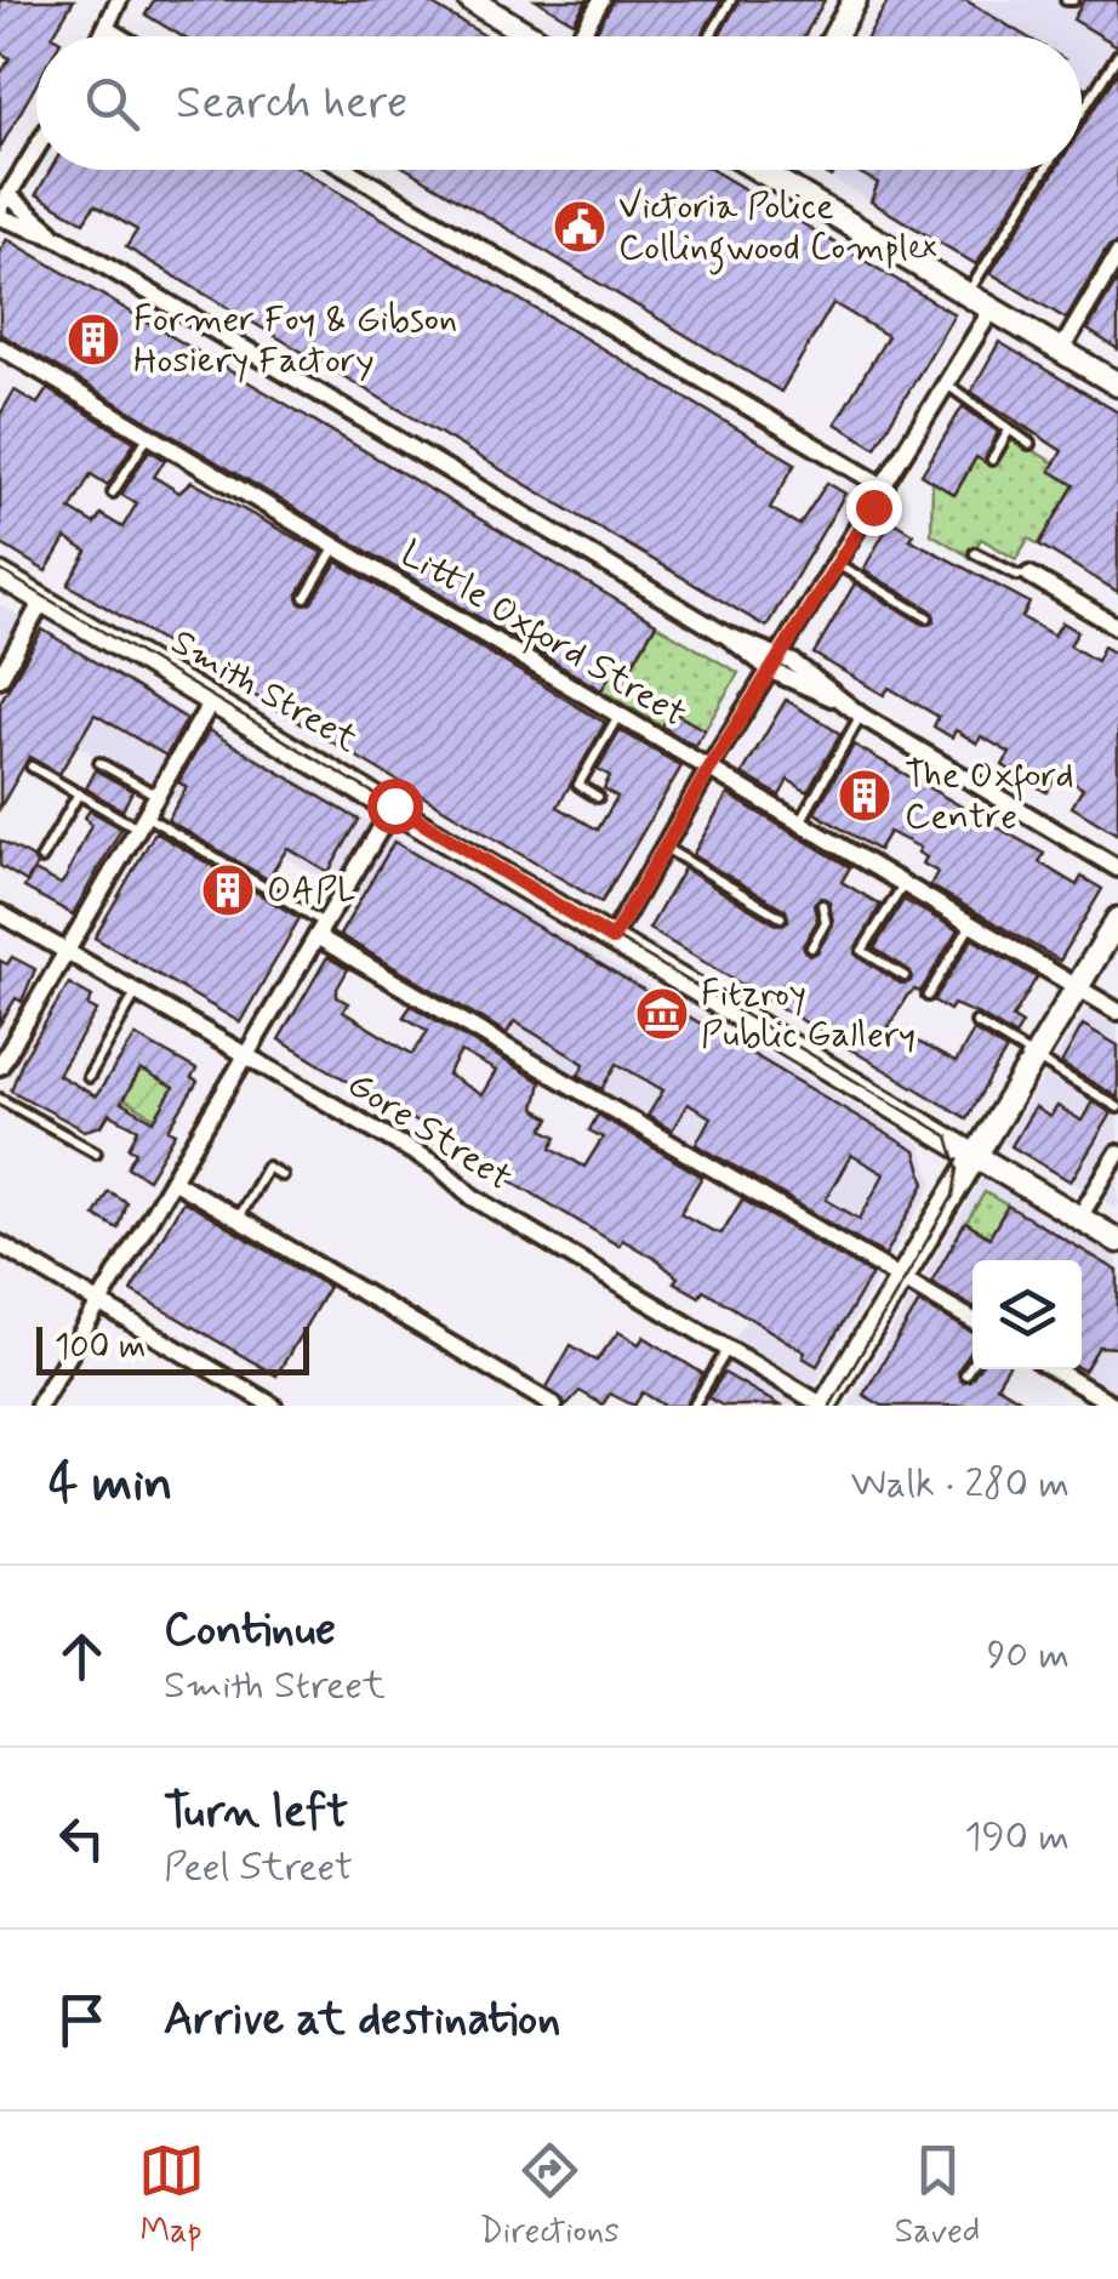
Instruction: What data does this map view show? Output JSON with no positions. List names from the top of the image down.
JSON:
{
  "streets": {
    "street": ["Little Oxford Street", "Smith Street", "Gore Street"]
  },
  "places": {
    "public building": ["Victoria Police Collingwood Complex"],
    "building": ["Former Foy & Gibson Hosiery Factory", "The Oxford Centre", "OAPL"],
    "museum": ["Fitzroy Public Gallery"]
  },
  "scale_bar": "100 m",
  "page": {
    "search": "Search here",
    "scale": "100 m",
    "heading": ["4 min", "Walk · 280 m"],
    "list": [
      ["Continue", "Smith Street", "90 m"],
      ["Turn left", "Peel Street", "190 m"],
      "Arrive at destination"
    ],
    "nav": ["Map", "Directions", "Saved"]
  }
}
